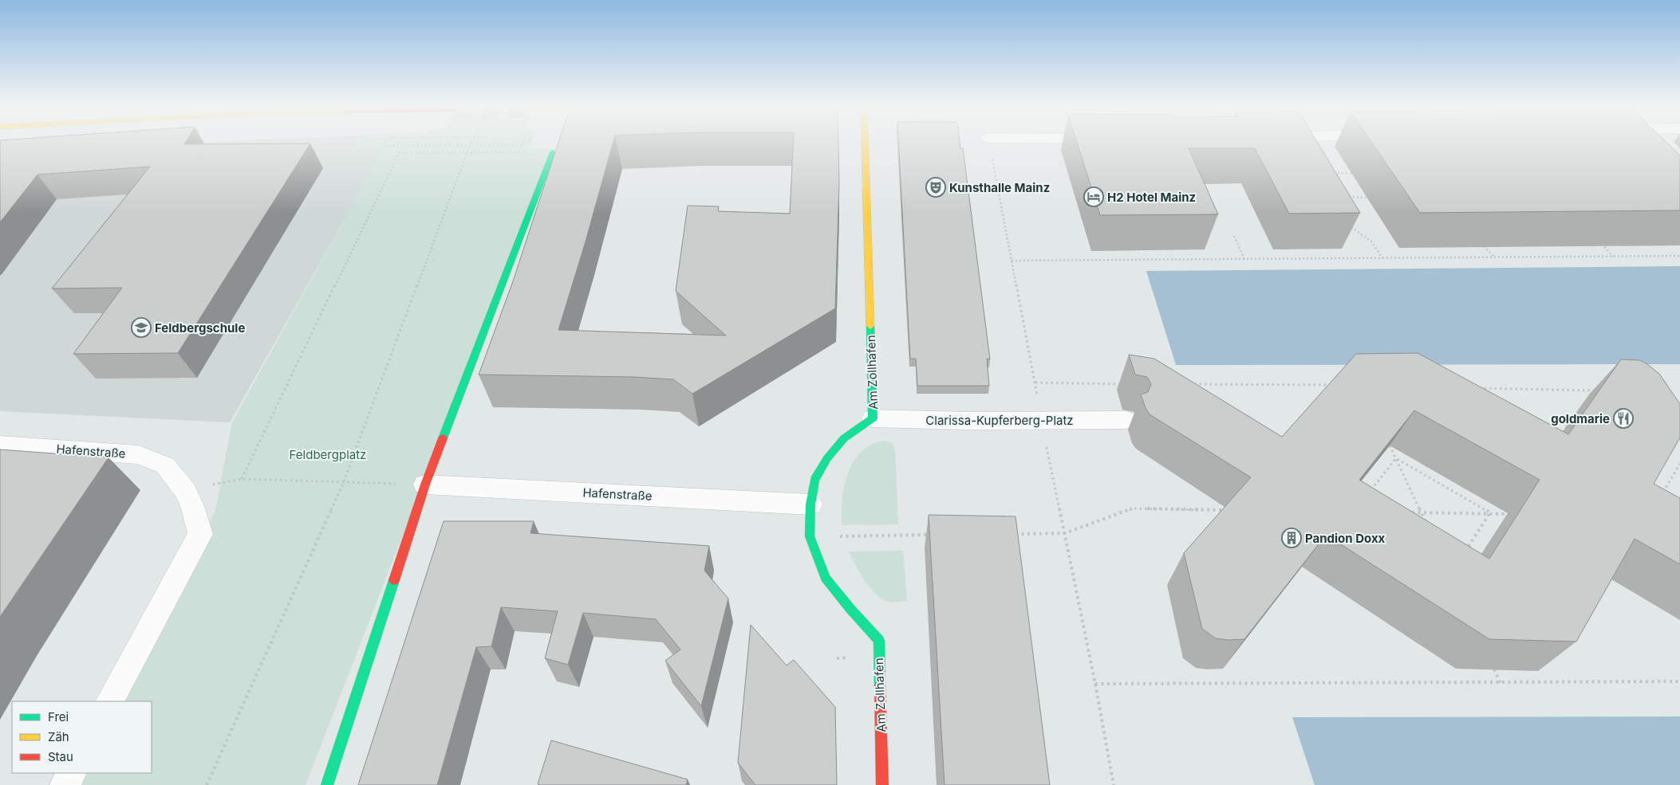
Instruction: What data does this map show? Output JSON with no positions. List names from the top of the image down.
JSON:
{
  "streets": {
    "street": ["Am Zollhafen", "Clarissa-Kupferberg-Platz", "Hafenstraße"]
  },
  "crossings": [
    ["Am Zollhafen", "Clarissa-Kupferberg-Platz"],
    ["Am Zollhafen", "Hafenstraße"]
  ],
  "parks": ["Feldbergplatz"],
  "places": {
    "theatre": ["Kunsthalle Mainz"],
    "hotel": ["H2 Hotel Mainz"],
    "school or university": ["Feldbergschule"],
    "restaurant": ["goldmarie"],
    "building": ["Pandion Doxx"]
  },
  "legend": ["Frei", "Zäh", "Stau"]
}
